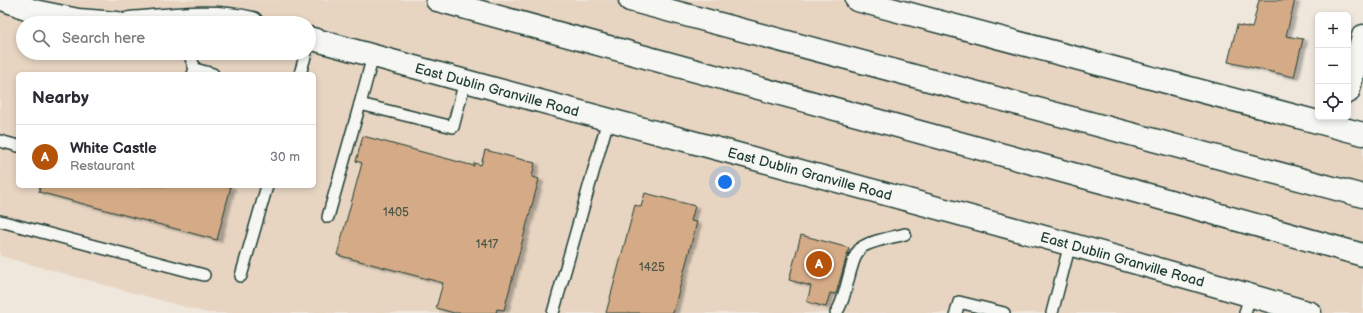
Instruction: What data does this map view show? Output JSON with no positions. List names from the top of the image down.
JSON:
{
  "streets": {
    "street": ["East Dublin Granville Road"]
  },
  "house_numbers": ["1405", "1417", "1425"],
  "page": {
    "map_buttons": ["+", "−"],
    "search": "Search here",
    "heading": "Nearby",
    "list": [
      {
        "mark": "A",
        "name": "White Castle",
        "note": "Restaurant",
        "value": "30 m"
      }
    ],
    "pins": "A"
  }
}
